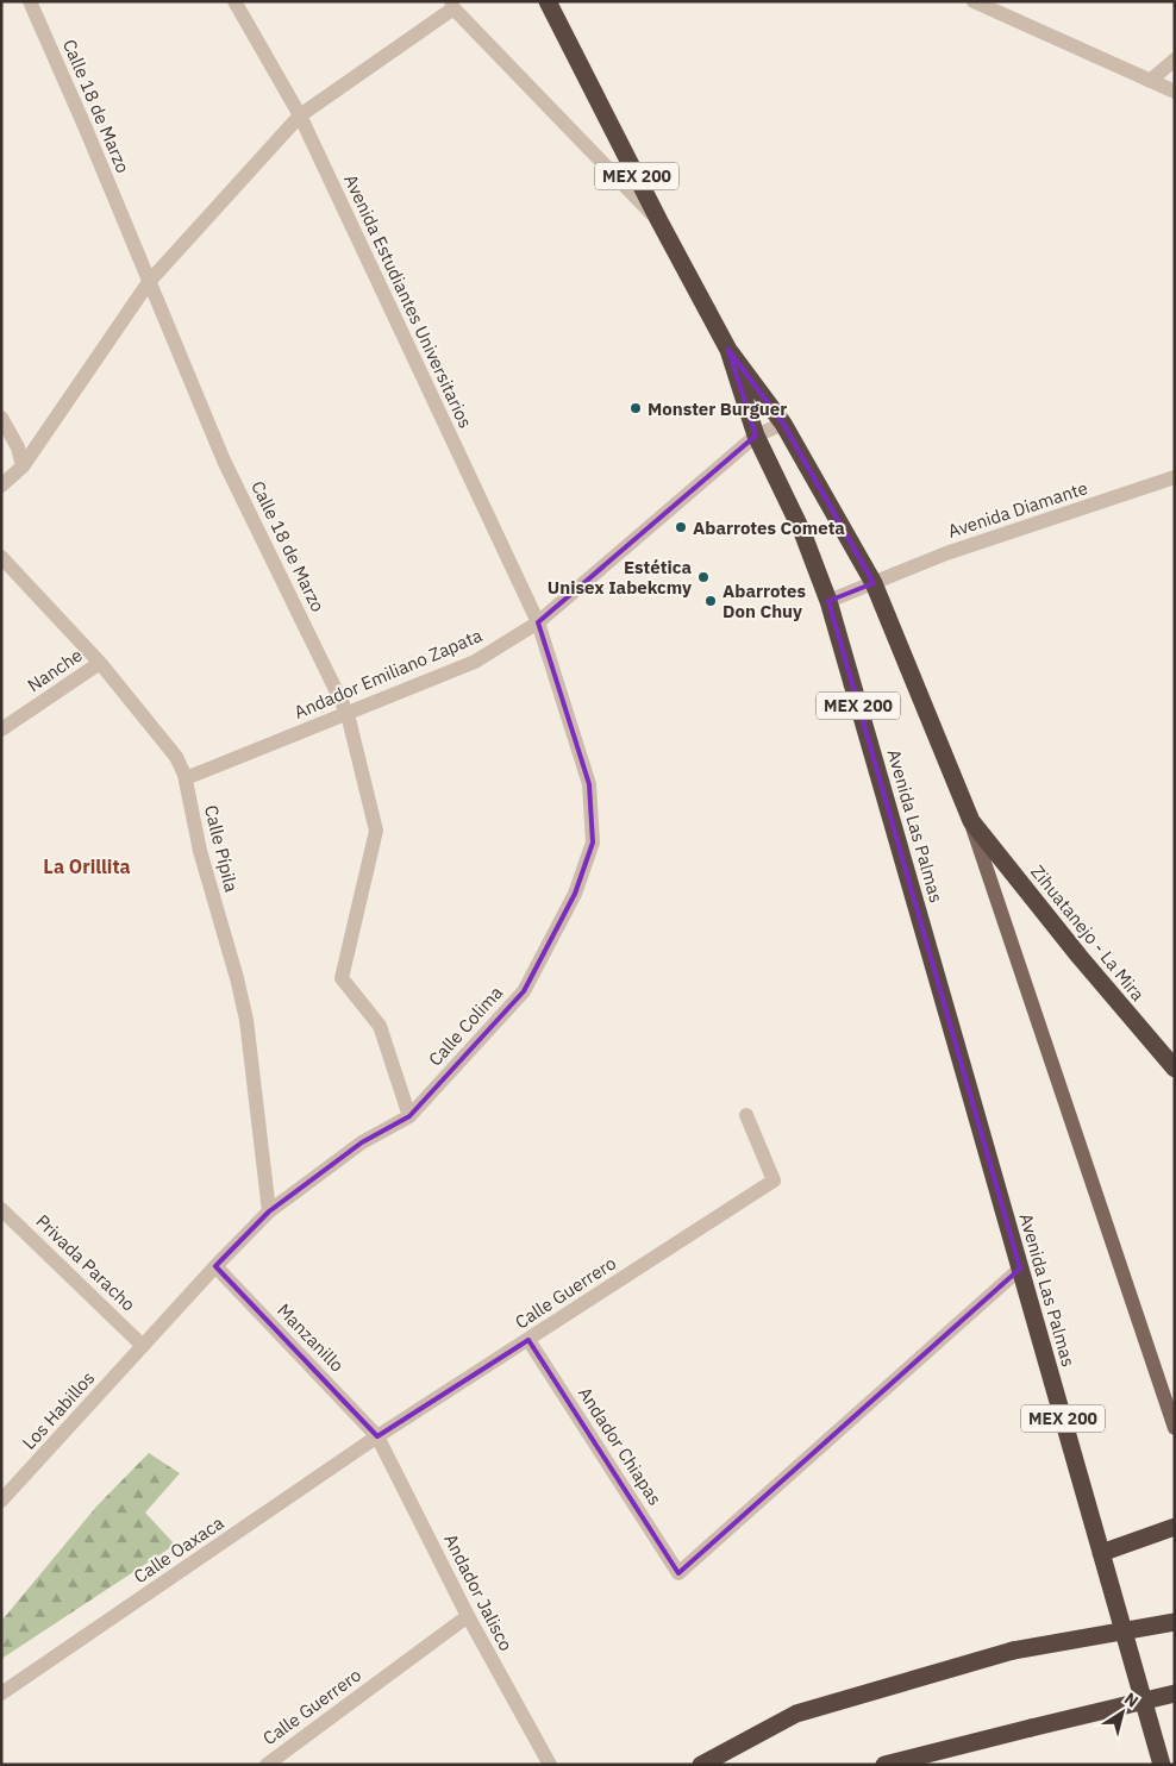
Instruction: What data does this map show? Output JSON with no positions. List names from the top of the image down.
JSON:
{
  "streets": {
    "highway": ["MEX 200", "Avenida Las Palmas", "Zihuatanejo - La Mira"],
    "street": [
      "Calle 18 de Marzo",
      "Avenida Estudiantes Universitarios",
      "Avenida Diamante",
      "Nanche",
      "Andador Emiliano Zapata",
      "Calle Pípila",
      "Calle Colima",
      "Privada Paracho",
      "Calle Guerrero",
      "Manzanillo",
      "Los Habillos",
      "Andador Chiapas",
      "Calle Oaxaca",
      "Andador Jalisco"
    ]
  },
  "crossings": [
    ["Calle 18 de Marzo", "Andador Emiliano Zapata"],
    ["Calle 18 de Marzo", "Calle Colima"],
    ["MEX 200", "Avenida Diamante"],
    ["MEX 200", "Andador Emiliano Zapata"],
    ["MEX 200", "Avenida Las Palmas"],
    ["MEX 200", "Zihuatanejo - La Mira"],
    ["Avenida Estudiantes Universitarios", "Andador Emiliano Zapata"],
    ["Avenida Estudiantes Universitarios", "Calle Colima"],
    ["Avenida Diamante", "Avenida Las Palmas"],
    ["Nanche", "Calle Pípila"],
    ["Andador Emiliano Zapata", "Avenida Las Palmas"],
    ["Andador Emiliano Zapata", "Calle Pípila"],
    ["Andador Emiliano Zapata", "Calle Colima"],
    ["Avenida Las Palmas", "Andador Chiapas"],
    ["Calle Pípila", "Calle Colima"],
    ["Calle Colima", "Privada Paracho"],
    ["Calle Colima", "Manzanillo"],
    ["Calle Colima", "Los Habillos"],
    ["Privada Paracho", "Los Habillos"],
    ["Calle Guerrero", "Manzanillo"],
    ["Calle Guerrero", "Andador Chiapas"],
    ["Calle Guerrero", "Calle Oaxaca"],
    ["Calle Guerrero", "Andador Jalisco"],
    ["Manzanillo", "Calle Oaxaca"],
    ["Manzanillo", "Andador Jalisco"],
    ["Calle Oaxaca", "Andador Jalisco"]
  ],
  "districts": ["La Orillita"],
  "places": [
    "Monster Burguer",
    "Abarrotes Cometa",
    "Estética Unisex Iabekcmy",
    "Abarrotes Don Chuy"
  ],
  "north": "top right"
}
